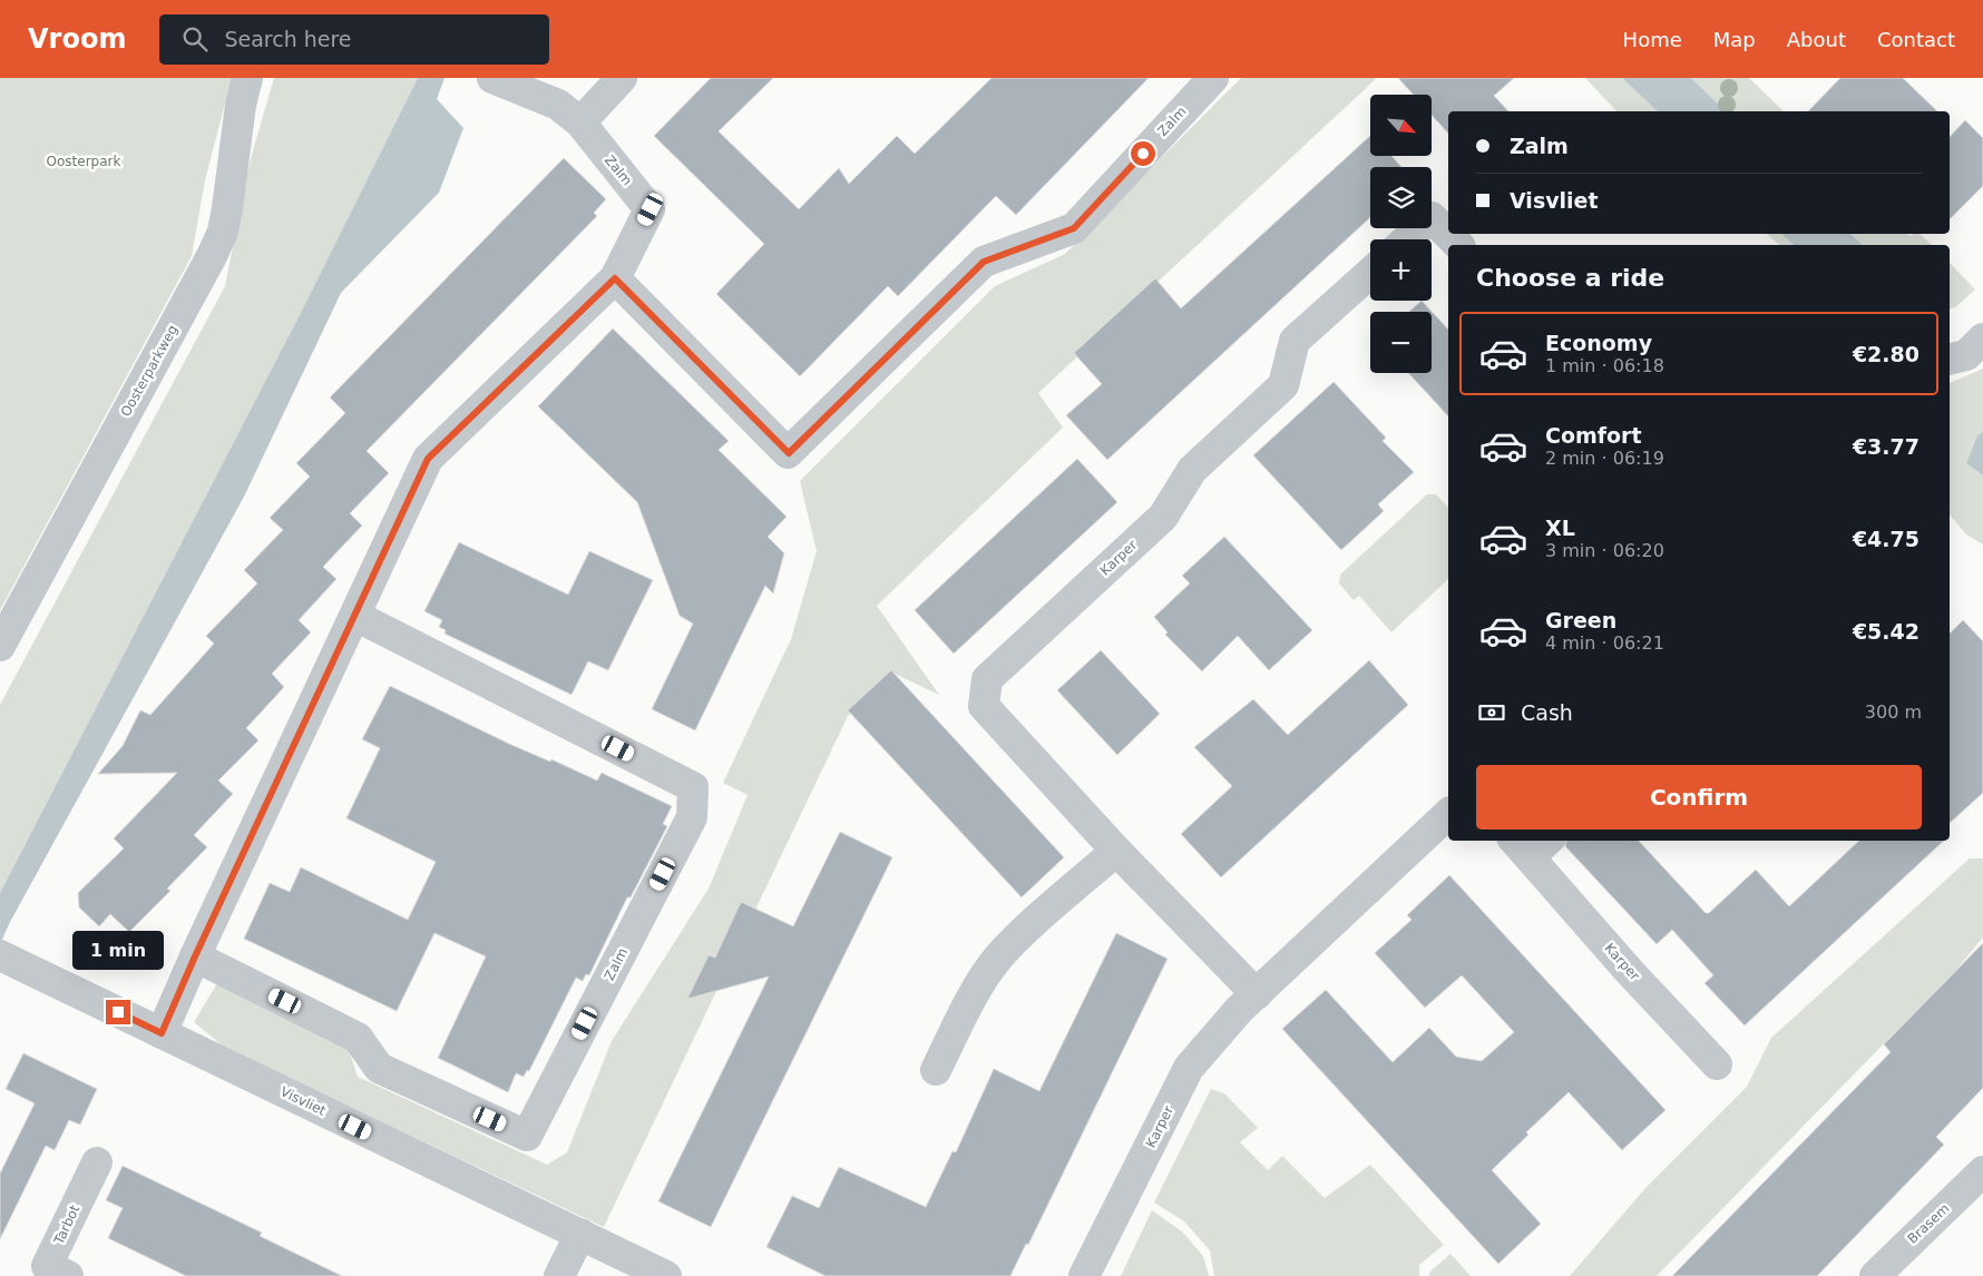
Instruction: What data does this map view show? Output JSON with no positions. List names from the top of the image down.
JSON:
{
  "streets": {
    "street": [
      "Zalm",
      "Oosterparkweg",
      "Karper",
      "Visvliet",
      "Brasem",
      "Tarbot"
    ]
  },
  "crossings": [
    ["Zalm", "Visvliet"]
  ],
  "parks": ["Oosterpark"],
  "north": "bottom right",
  "page": {
    "header": "Vroom",
    "search": "Search here",
    "nav": [
      "Home",
      "Map",
      "About",
      "Contact"
    ],
    "map_buttons": ["+", "−"],
    "banner": ["Zalm", "Visvliet"],
    "heading": "Choose a ride",
    "list": [
      {
        "name": "Economy",
        "note": "1 min · 06:18",
        "value": "€2.80"
      },
      {
        "name": "Comfort",
        "note": "2 min · 06:19",
        "value": "€3.77"
      },
      {
        "name": "XL",
        "note": "3 min · 06:20",
        "value": "€4.75"
      },
      {
        "name": "Green",
        "note": "4 min · 06:21",
        "value": "€5.42"
      }
    ],
    "pay": ["Cash", "300 m"],
    "buttons": "Confirm",
    "bubble": "1 min"
  }
}
